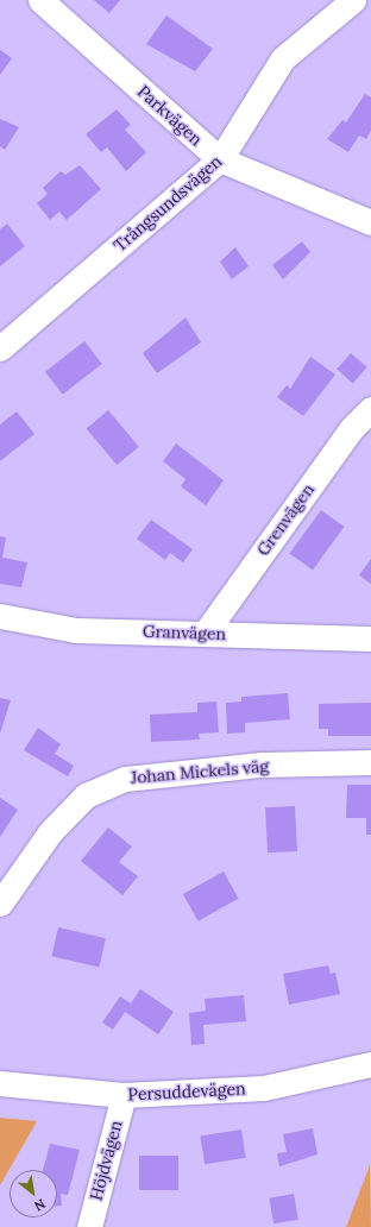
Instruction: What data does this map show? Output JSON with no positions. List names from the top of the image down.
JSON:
{
  "streets": {
    "street": [
      "Parkvägen",
      "Trångsundsvägen",
      "Grenvägen",
      "Granvägen",
      "Johan Mickels väg",
      "Persuddevägen",
      "Höjdvägen"
    ]
  },
  "crossings": [
    ["Parkvägen", "Trångsundsvägen"],
    ["Grenvägen", "Granvägen"],
    ["Persuddevägen", "Höjdvägen"]
  ],
  "north": "bottom right"
}
